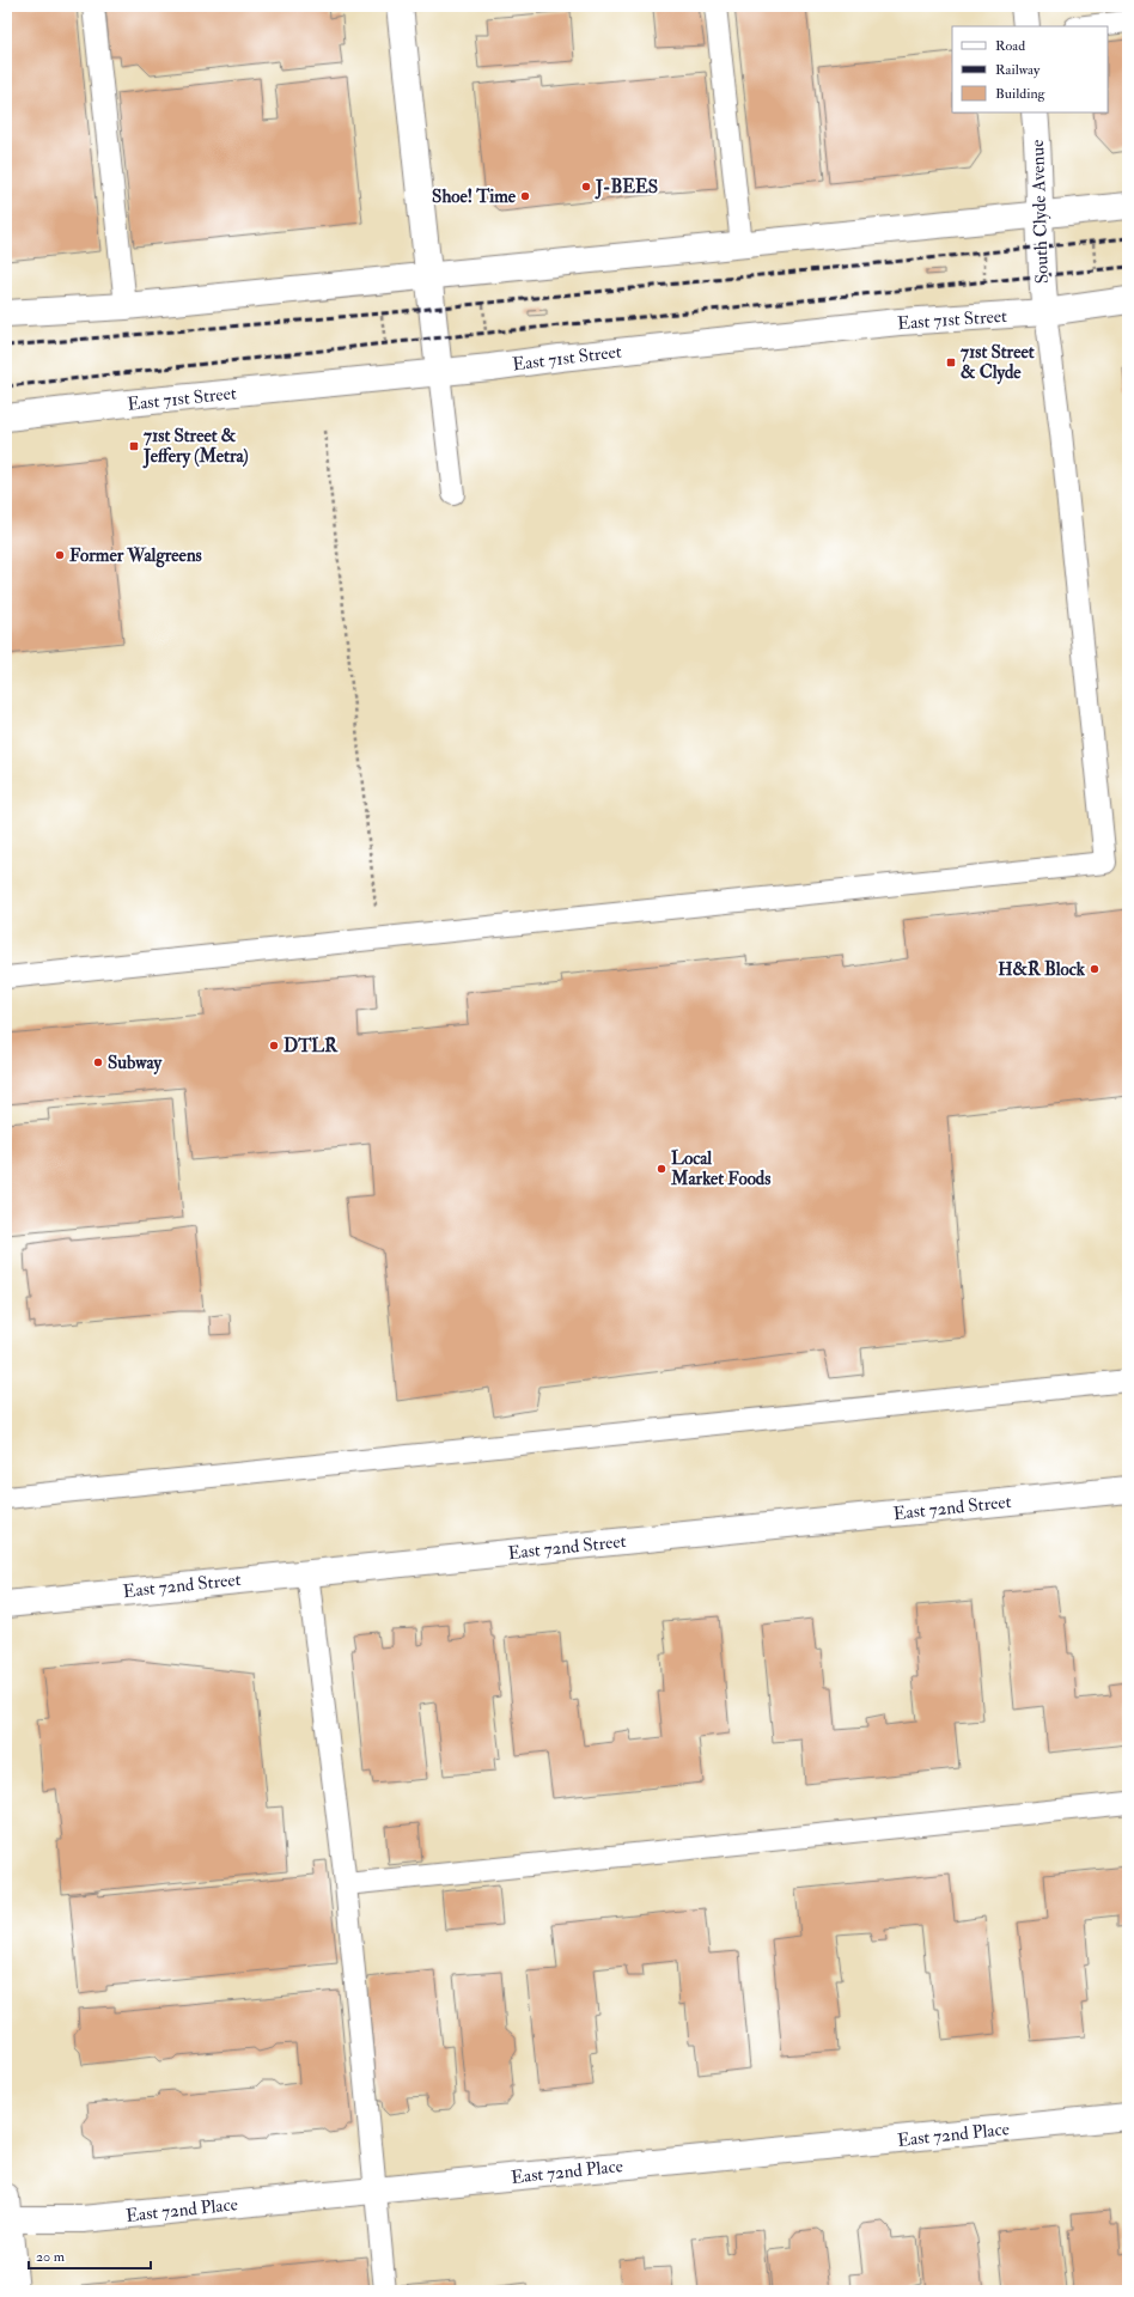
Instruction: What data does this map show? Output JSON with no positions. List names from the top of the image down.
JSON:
{
  "streets": {
    "street": [
      "South Clyde Avenue",
      "East 71st Street",
      "East 72nd Street",
      "East 72nd Place"
    ]
  },
  "crossings": [
    ["South Clyde Avenue", "East 71st Street"]
  ],
  "places": {
    "other": [
      "J-BEES",
      "Shoe! Time",
      "Former Walgreens",
      "H&R Block",
      "DTLR",
      "Subway",
      "Local Market Foods"
    ],
    "transit": ["71st Street & Clyde", "71st Street & Jeffery (Metra)"]
  },
  "legend": ["Road", "Railway", "Building"],
  "scale_bar": "20 m"
}
